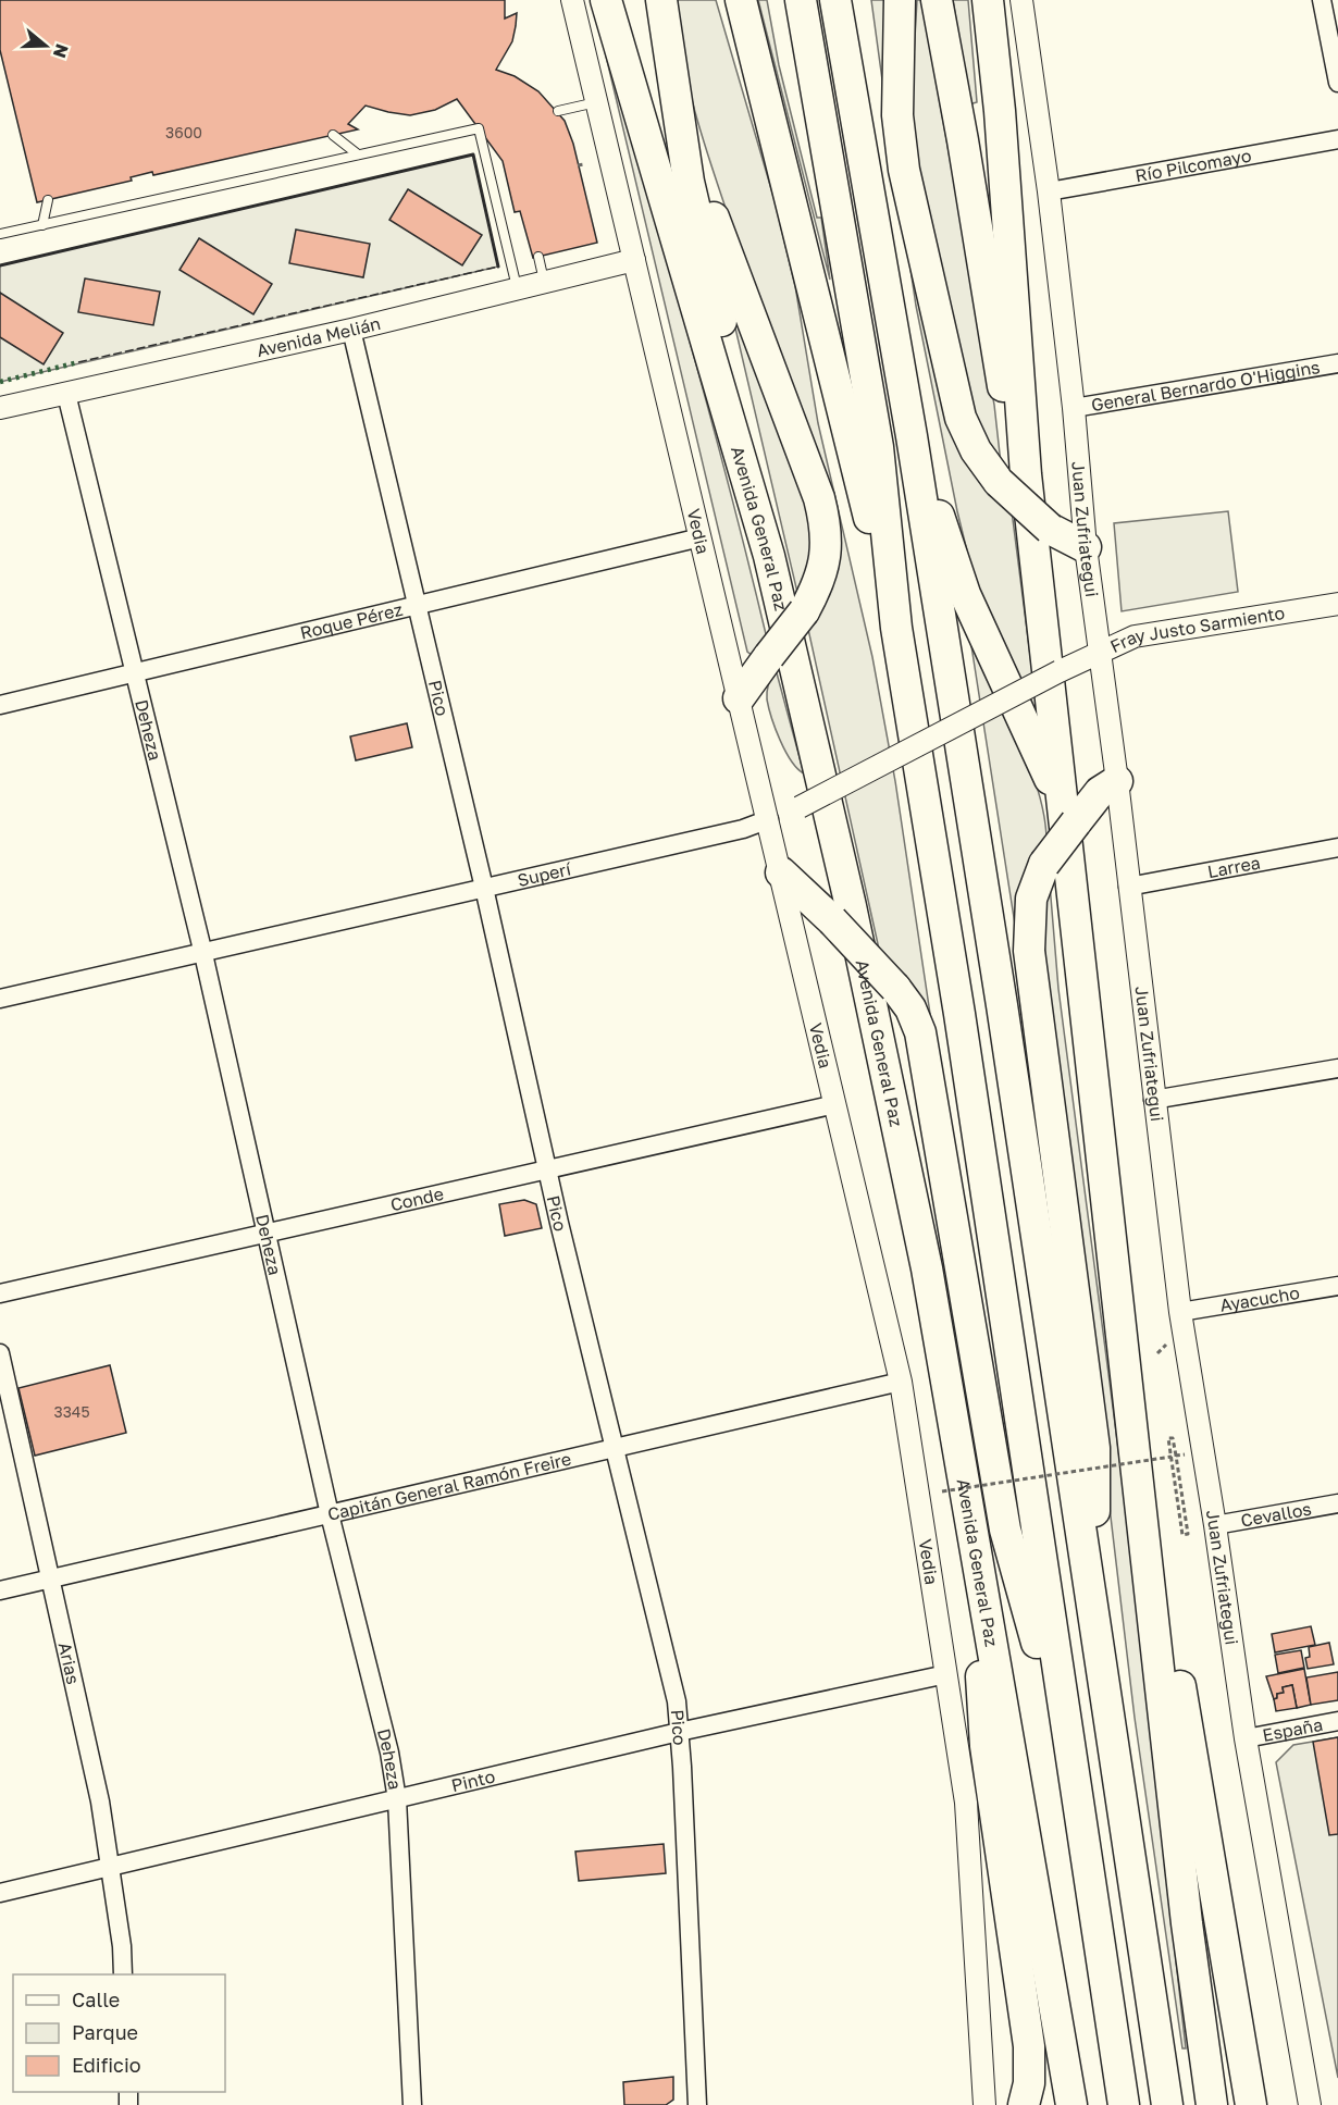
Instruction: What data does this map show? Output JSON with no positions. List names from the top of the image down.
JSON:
{
  "streets": {
    "highway": ["Avenida General Paz"],
    "street": [
      "Río Pilcomayo",
      "Avenida Melián",
      "General Bernardo O'Higgins",
      "Juan Zufriategui",
      "Vedia",
      "Roque Pérez",
      "Fray Justo Sarmiento",
      "Pico",
      "Deheza",
      "Larrea",
      "Superí",
      "Conde",
      "Ayacucho",
      "Capitán General Ramón Freire",
      "Cevallos",
      "Arias",
      "España",
      "Pinto"
    ]
  },
  "crossings": [
    ["Río Pilcomayo", "Juan Zufriategui"],
    ["Avenida Melián", "Vedia"],
    ["Avenida Melián", "Pico"],
    ["Avenida Melián", "Deheza"],
    ["General Bernardo O'Higgins", "Juan Zufriategui"],
    ["Juan Zufriategui", "Fray Justo Sarmiento"],
    ["Juan Zufriategui", "Larrea"],
    ["Juan Zufriategui", "Ayacucho"],
    ["Juan Zufriategui", "Cevallos"],
    ["Juan Zufriategui", "España"],
    ["Vedia", "Roque Pérez"],
    ["Vedia", "Superí"],
    ["Vedia", "Conde"],
    ["Vedia", "Capitán General Ramón Freire"],
    ["Vedia", "Pinto"],
    ["Roque Pérez", "Pico"],
    ["Roque Pérez", "Deheza"],
    ["Fray Justo Sarmiento", "Superí"],
    ["Pico", "Superí"],
    ["Pico", "Conde"],
    ["Pico", "Capitán General Ramón Freire"],
    ["Pico", "Pinto"],
    ["Deheza", "Superí"],
    ["Deheza", "Conde"],
    ["Deheza", "Capitán General Ramón Freire"],
    ["Deheza", "Pinto"],
    ["Capitán General Ramón Freire", "Arias"],
    ["Arias", "Pinto"]
  ],
  "house_numbers": ["3600", "3345"],
  "legend": ["Calle", "Parque", "Edificio"],
  "north": "right"
}
